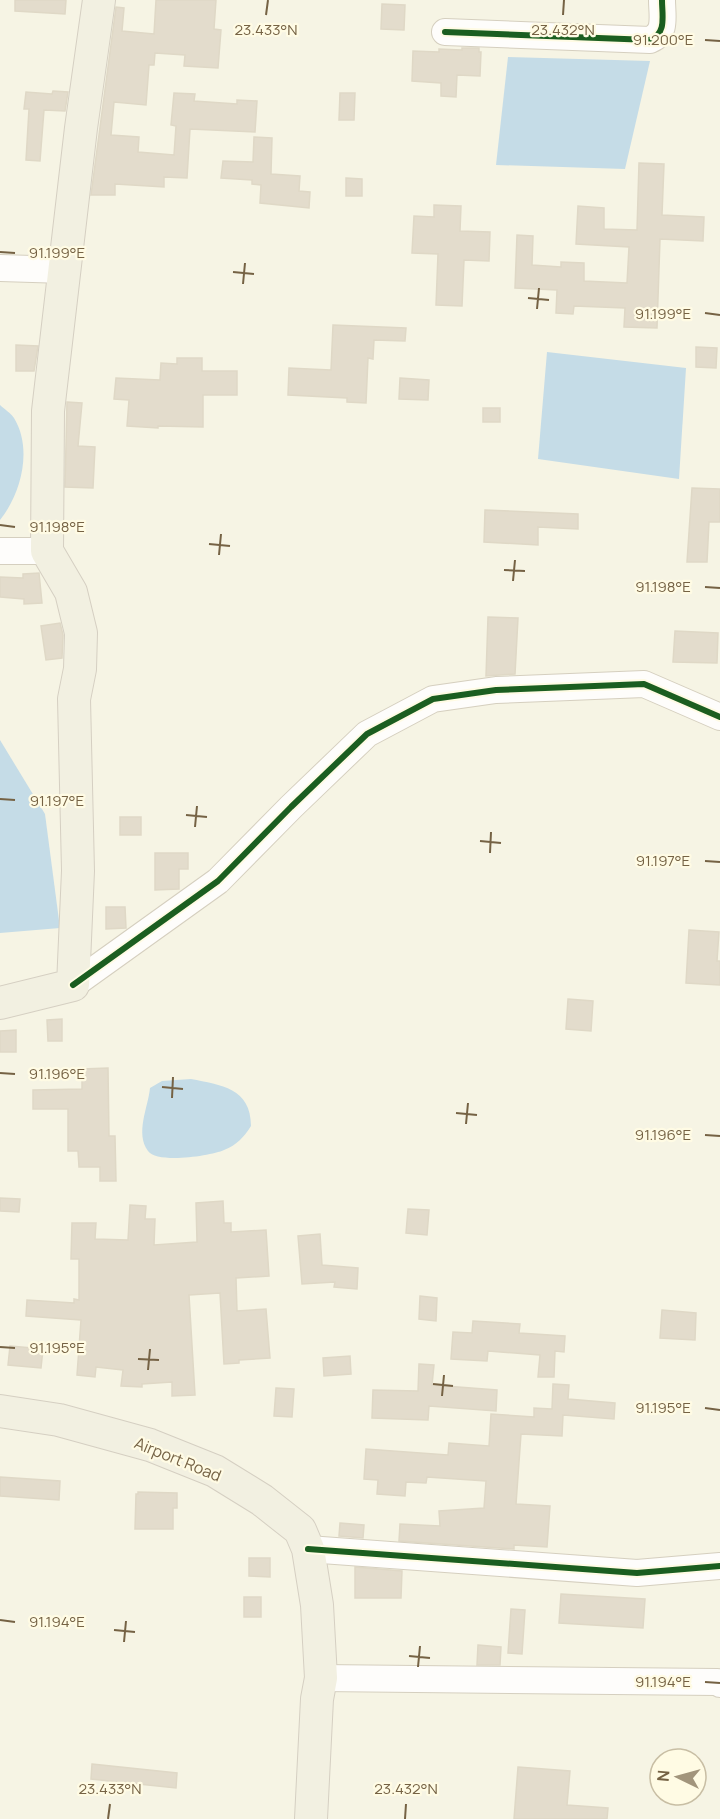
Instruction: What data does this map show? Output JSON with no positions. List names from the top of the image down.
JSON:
{
  "streets": {
    "main road": ["Airport Road"]
  },
  "north": "left",
  "coordinates": [
    "23.433°N",
    "23.432°N",
    "91.200°E",
    "91.199°E",
    "91.198°E",
    "91.197°E",
    "91.196°E",
    "91.195°E",
    "91.194°E"
  ]
}
